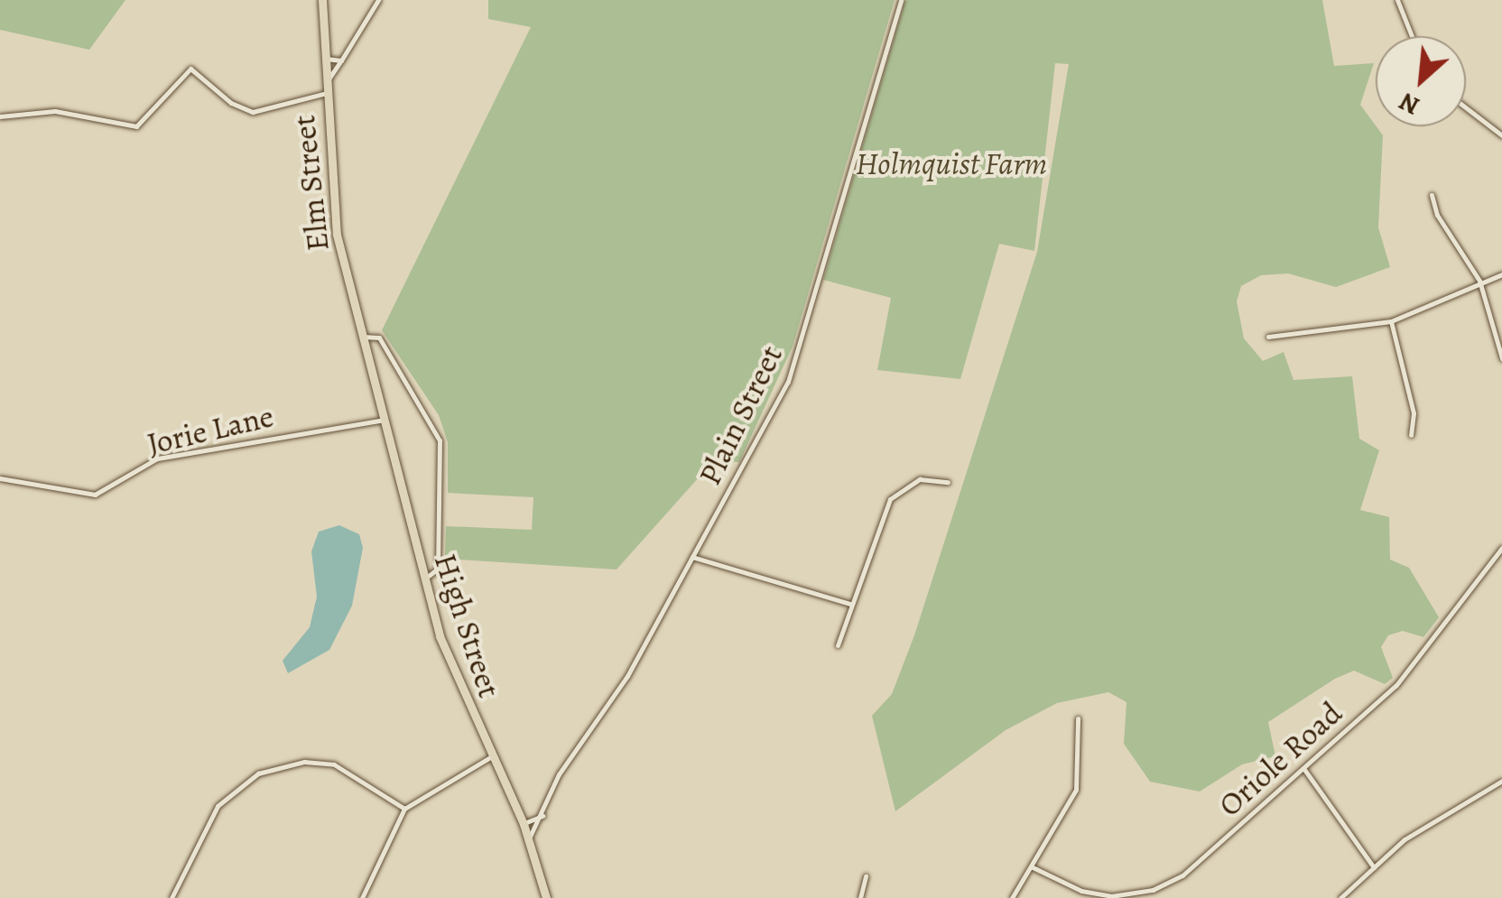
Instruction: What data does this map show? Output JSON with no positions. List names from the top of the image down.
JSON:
{
  "streets": {
    "main road": ["Elm Street", "High Street"],
    "street": ["Plain Street", "Jorie Lane", "Oriole Road"]
  },
  "crossings": [
    ["Elm Street", "High Street"],
    ["Plain Street", "High Street"],
    ["Jorie Lane", "High Street"]
  ],
  "parks": ["Holmquist Farm"],
  "north": "bottom left"
}
